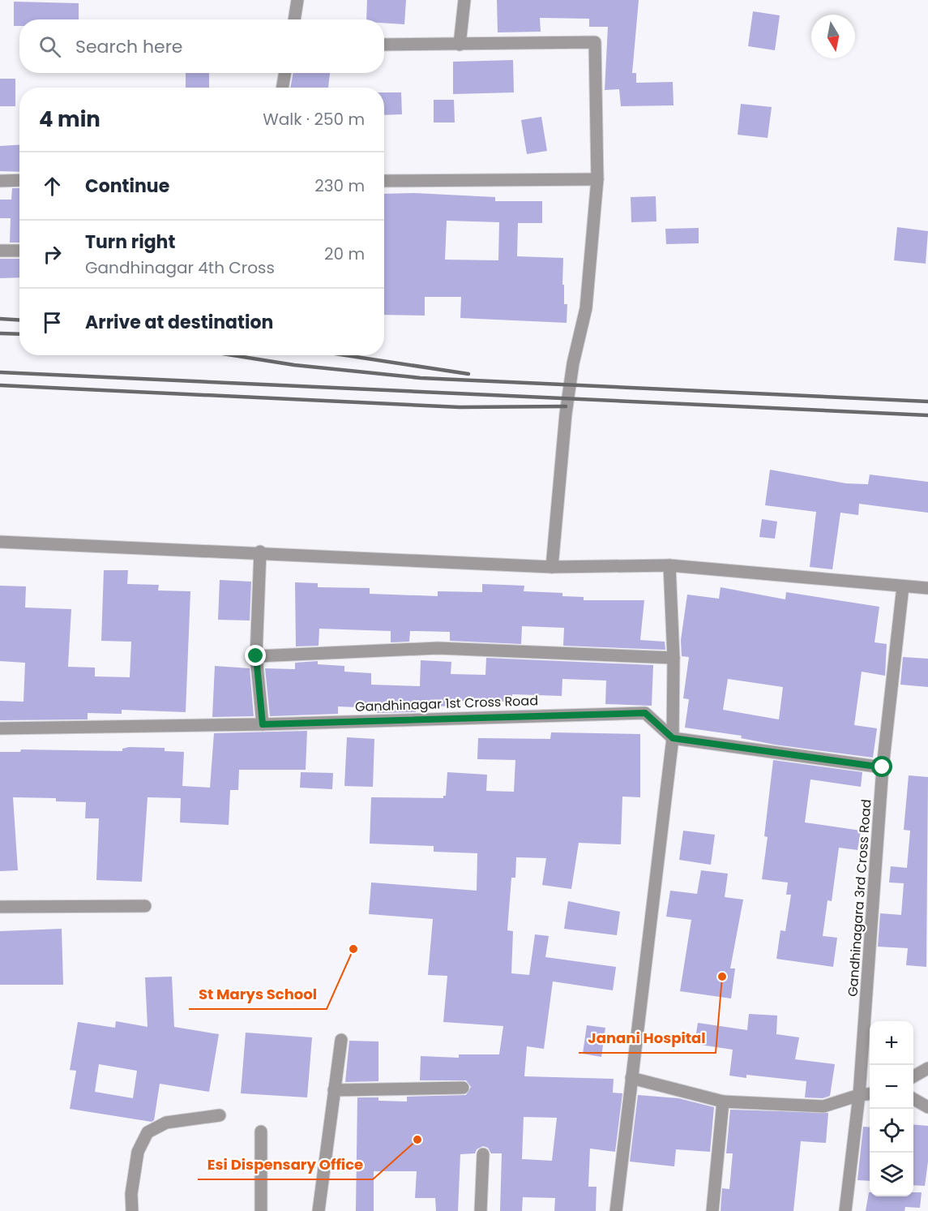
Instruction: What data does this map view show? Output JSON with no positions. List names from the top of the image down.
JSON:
{
  "streets": {
    "street": ["Gandhinagar 1st Cross Road", "Gandhinagara 3rd Cross Road"]
  },
  "places": ["St Marys School", "Janani Hospital", "Esi Dispensary Office"],
  "north": "bottom",
  "page": {
    "search": "Search here",
    "heading": ["4 min", "Walk · 250 m"],
    "list": [
      ["Continue", "230 m"],
      ["Turn right", "Gandhinagar 4th Cross", "20 m"],
      "Arrive at destination"
    ],
    "map_buttons": ["+", "−"]
  }
}
